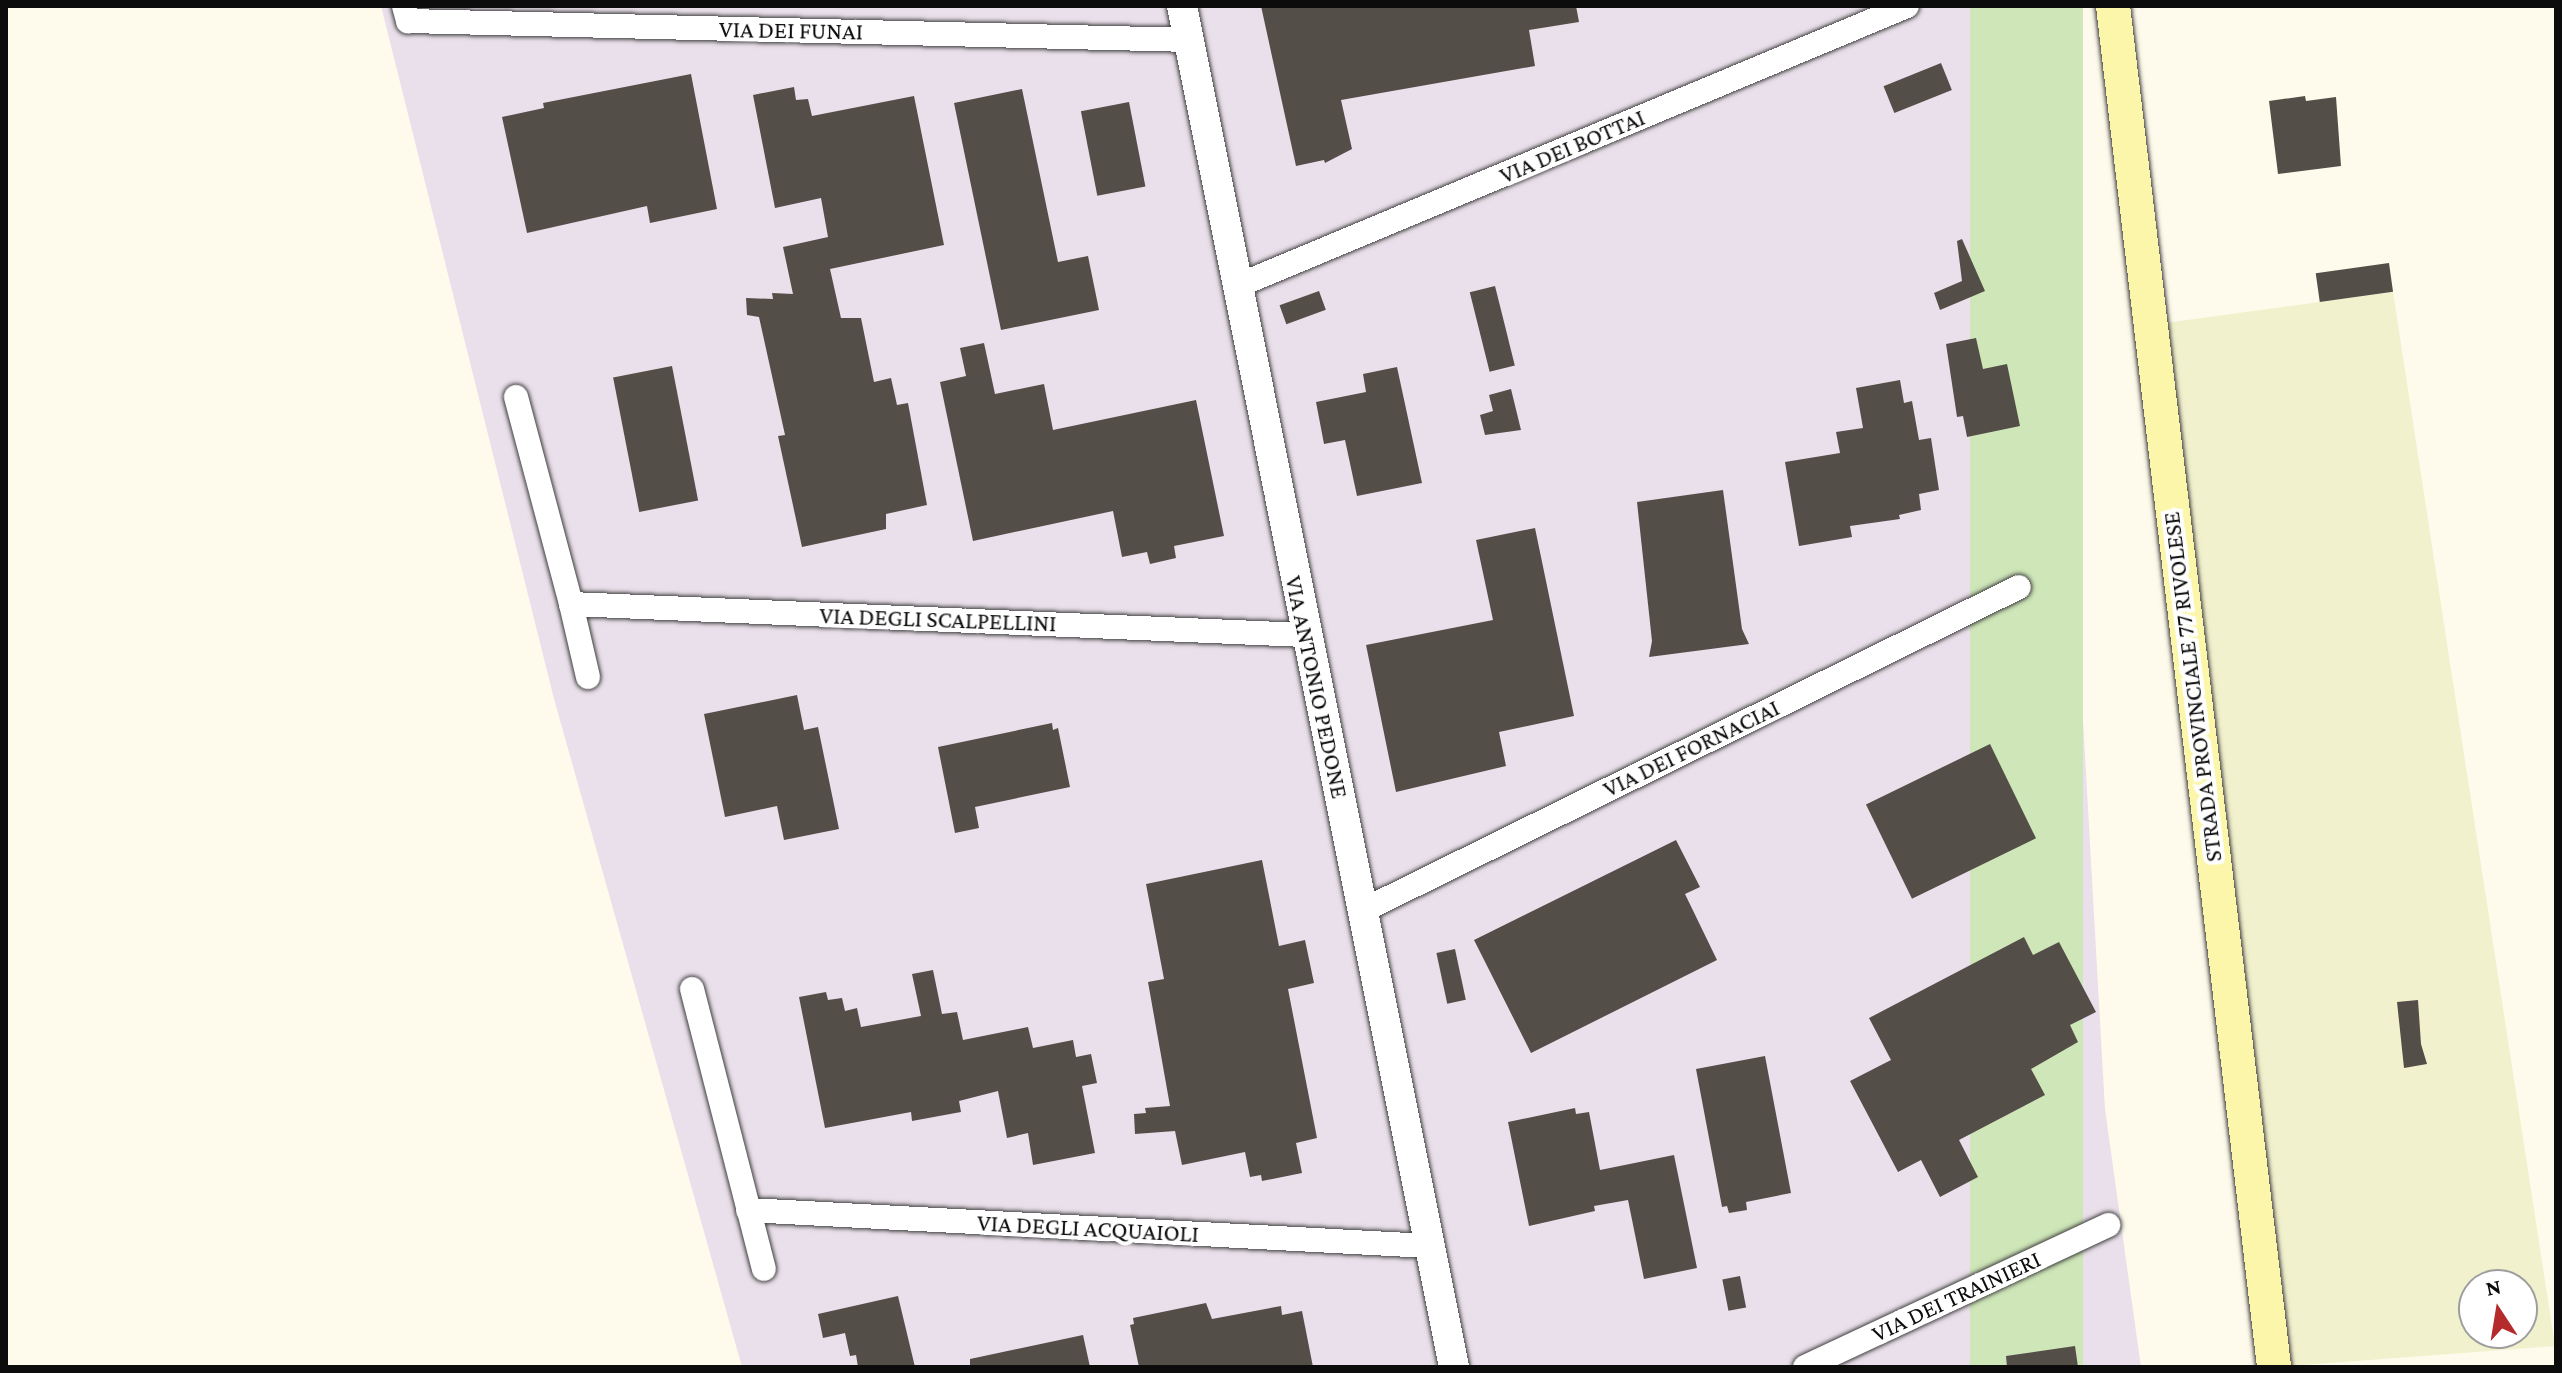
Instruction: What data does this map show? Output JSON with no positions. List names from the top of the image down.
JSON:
{
  "streets": {
    "main road": ["STRADA PROVINCIALE 77 RIVOLESE"],
    "street": [
      "VIA DEI FUNAI",
      "VIA DEI BOTTAI",
      "VIA DEGLI SCALPELLINI",
      "VIA ANTONIO PEDONE",
      "VIA DEI FORNACIAI",
      "VIA DEGLI ACQUAIOLI",
      "VIA DEI TRAINIERI"
    ]
  },
  "crossings": [
    ["VIA DEI FUNAI", "VIA ANTONIO PEDONE"],
    ["VIA DEI BOTTAI", "VIA ANTONIO PEDONE"],
    ["VIA DEGLI SCALPELLINI", "VIA ANTONIO PEDONE"],
    ["VIA ANTONIO PEDONE", "VIA DEI FORNACIAI"],
    ["VIA ANTONIO PEDONE", "VIA DEGLI ACQUAIOLI"]
  ],
  "north": "top"
}
